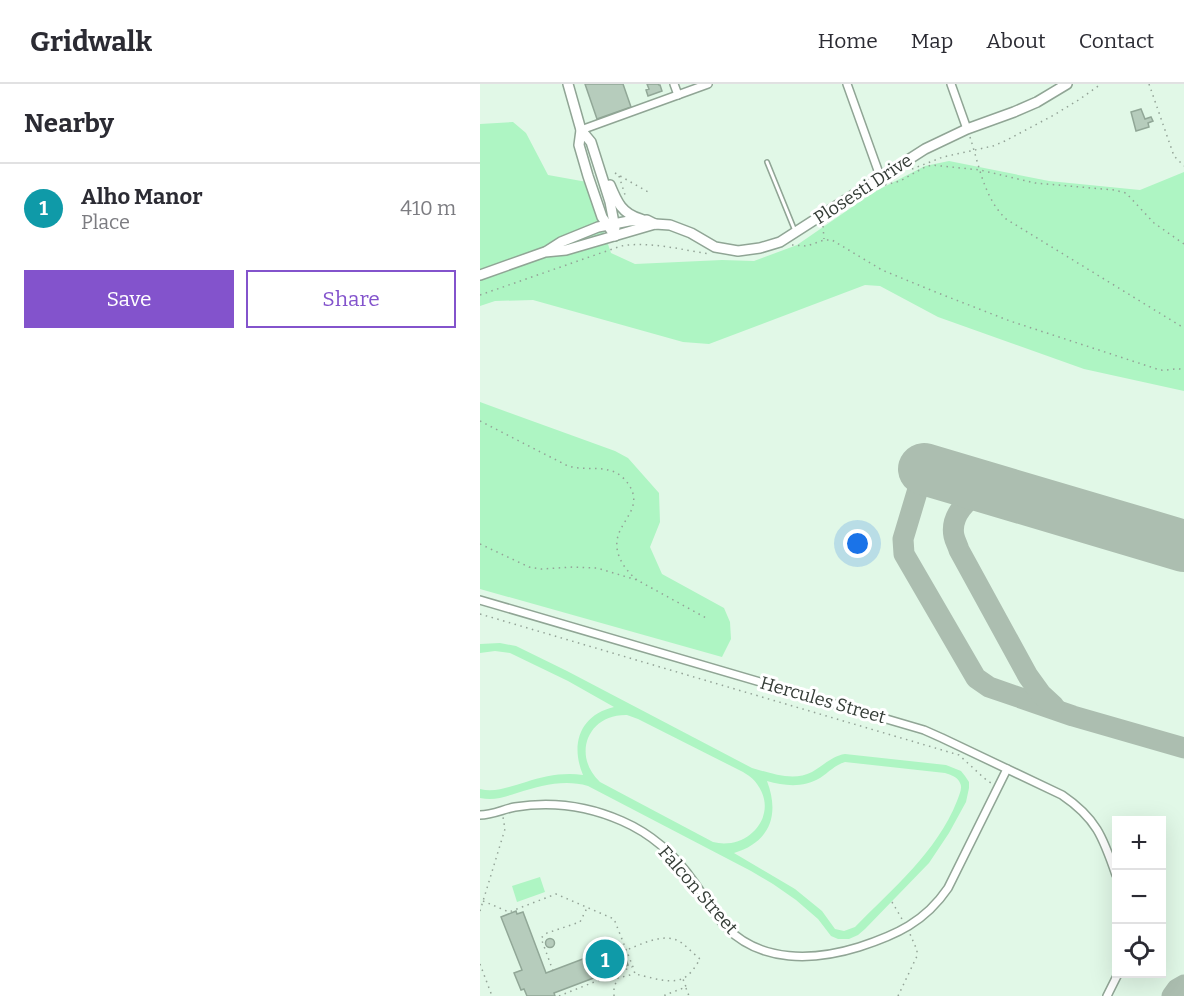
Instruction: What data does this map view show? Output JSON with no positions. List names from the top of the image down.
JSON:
{
  "streets": {
    "street": ["Plosesti Drive", "Hercules Street", "Falcon Street"]
  },
  "crossings": [
    ["Hercules Street", "Falcon Street"]
  ],
  "page": {
    "header": "Gridwalk",
    "nav": [
      "Home",
      "Map",
      "About",
      "Contact"
    ],
    "heading": "Nearby",
    "list": [
      {
        "mark": "1",
        "name": "Alho Manor",
        "note": "Place",
        "value": "410 m"
      }
    ],
    "buttons": ["Save", "Share"],
    "map_buttons": ["+", "−"],
    "pins": "1"
  }
}
